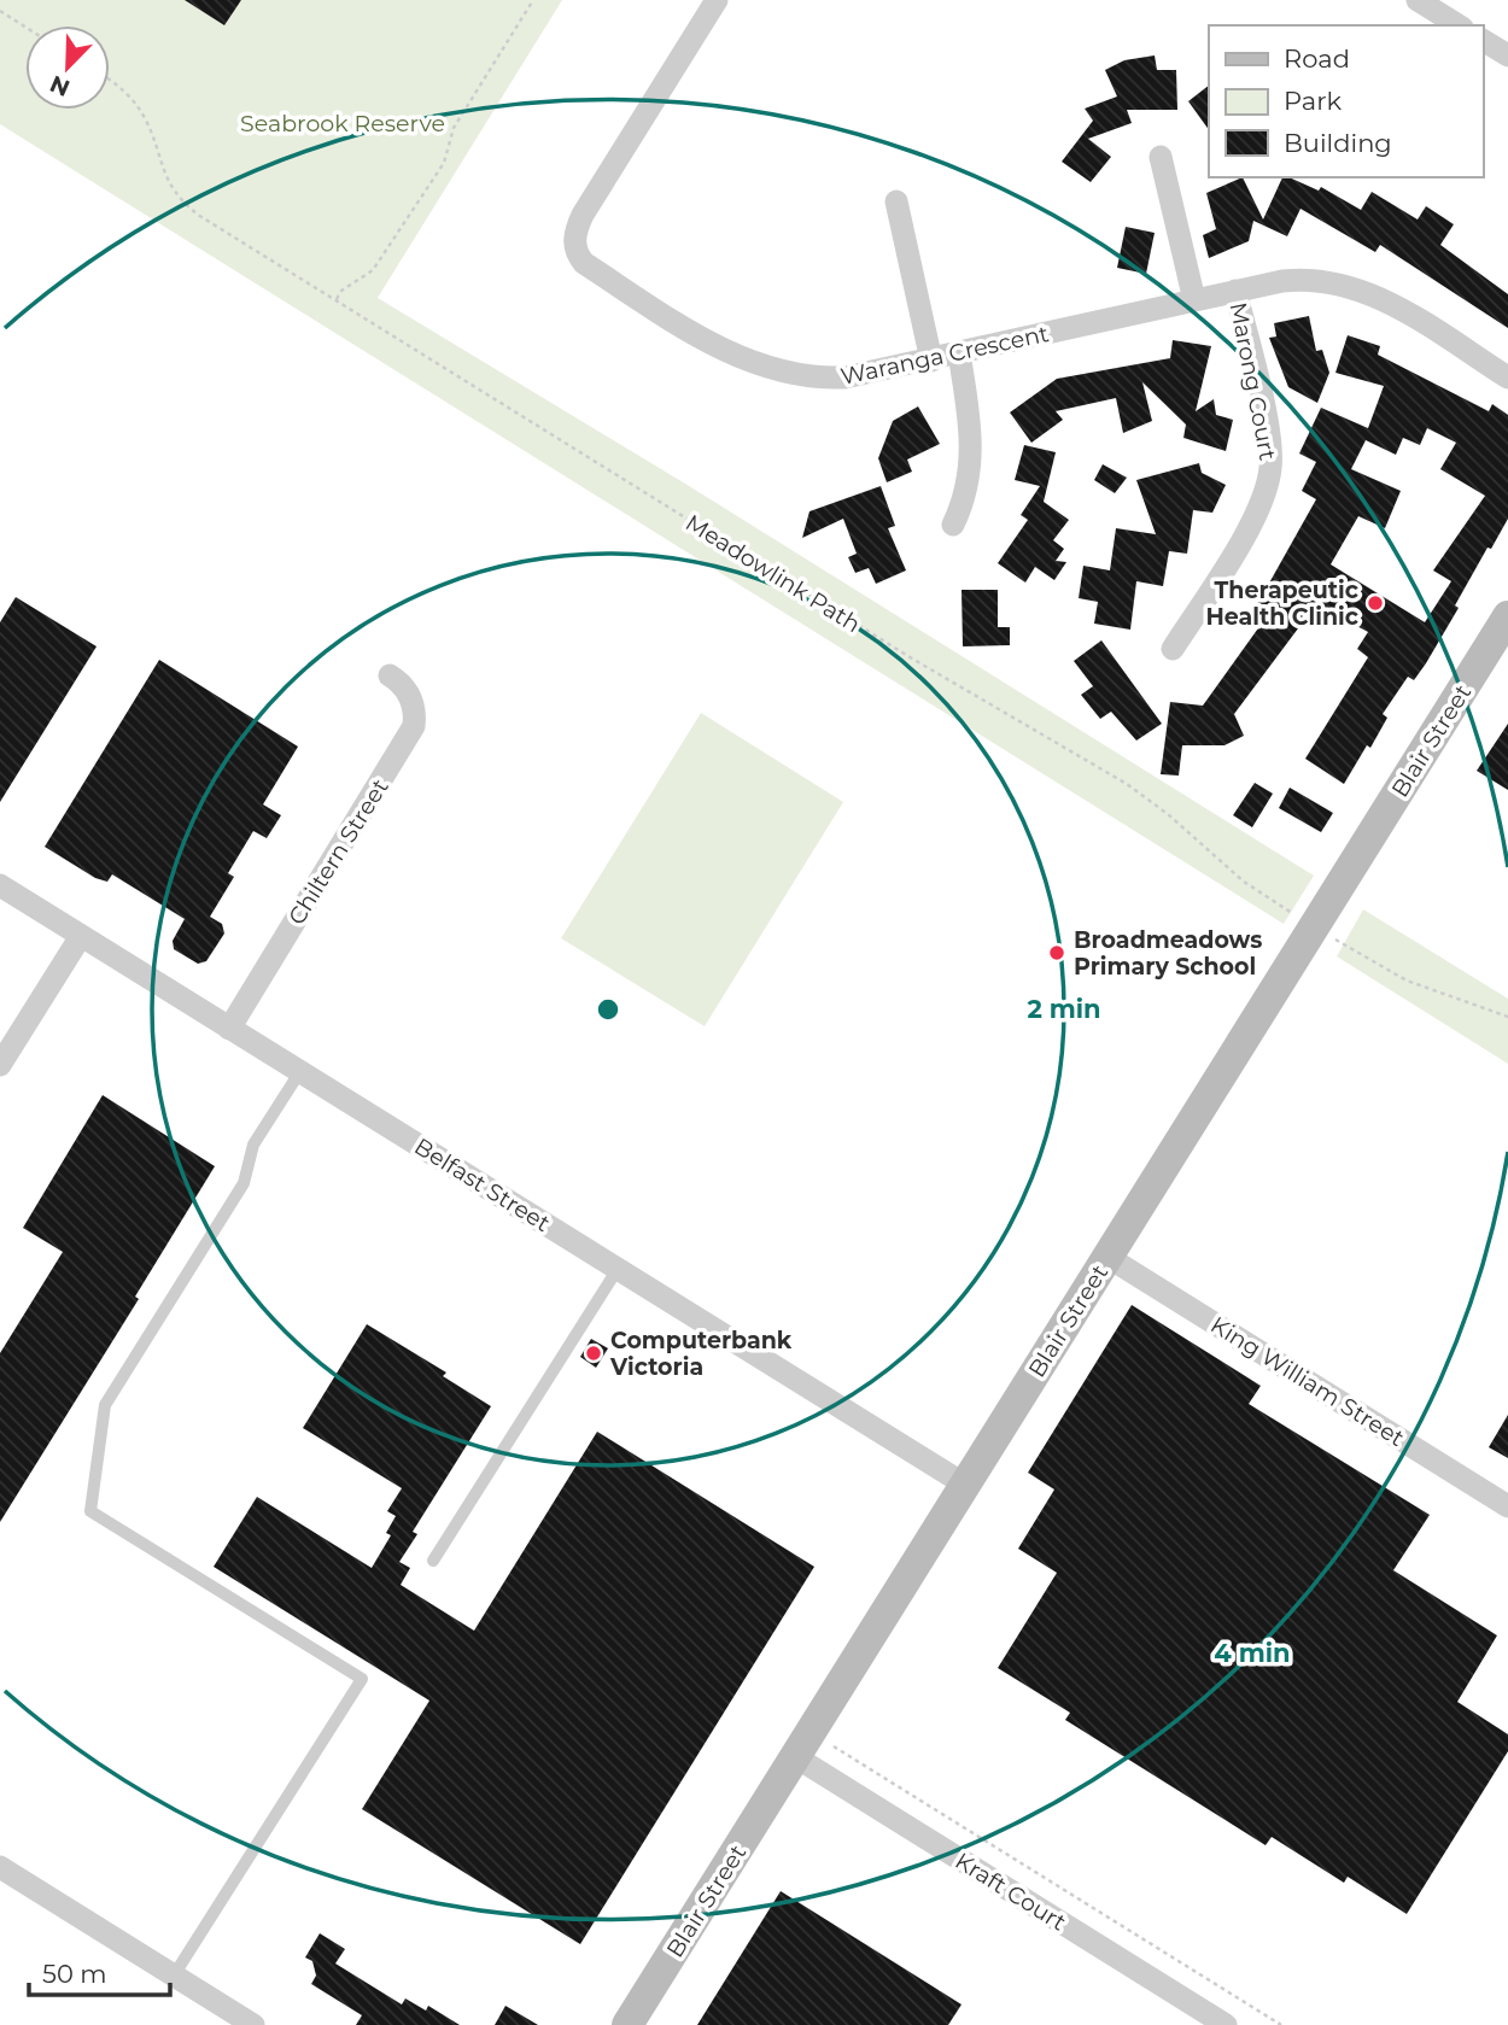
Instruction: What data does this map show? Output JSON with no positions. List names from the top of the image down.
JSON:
{
  "streets": {
    "street": [
      "Waranga Crescent",
      "Marong Court",
      "Blair Street",
      "Chiltern Street",
      "Belfast Street",
      "King William Street",
      "Kraft Court"
    ],
    "path": ["Meadowlink Path"]
  },
  "crossings": [
    ["Waranga Crescent", "Marong Court"],
    ["Meadowlink Path", "Blair Street"],
    ["Blair Street", "Belfast Street"],
    ["Blair Street", "King William Street"],
    ["Blair Street", "Kraft Court"],
    ["Chiltern Street", "Belfast Street"]
  ],
  "parks": ["Seabrook Reserve"],
  "places": ["Therapeutic Health Clinic", "Broadmeadows Primary School", "Computerbank Victoria"],
  "legend": ["Road", "Park", "Building"],
  "scale_bar": "50 m",
  "north": "bottom left",
  "rings": ["2 min", "4 min"]
}
